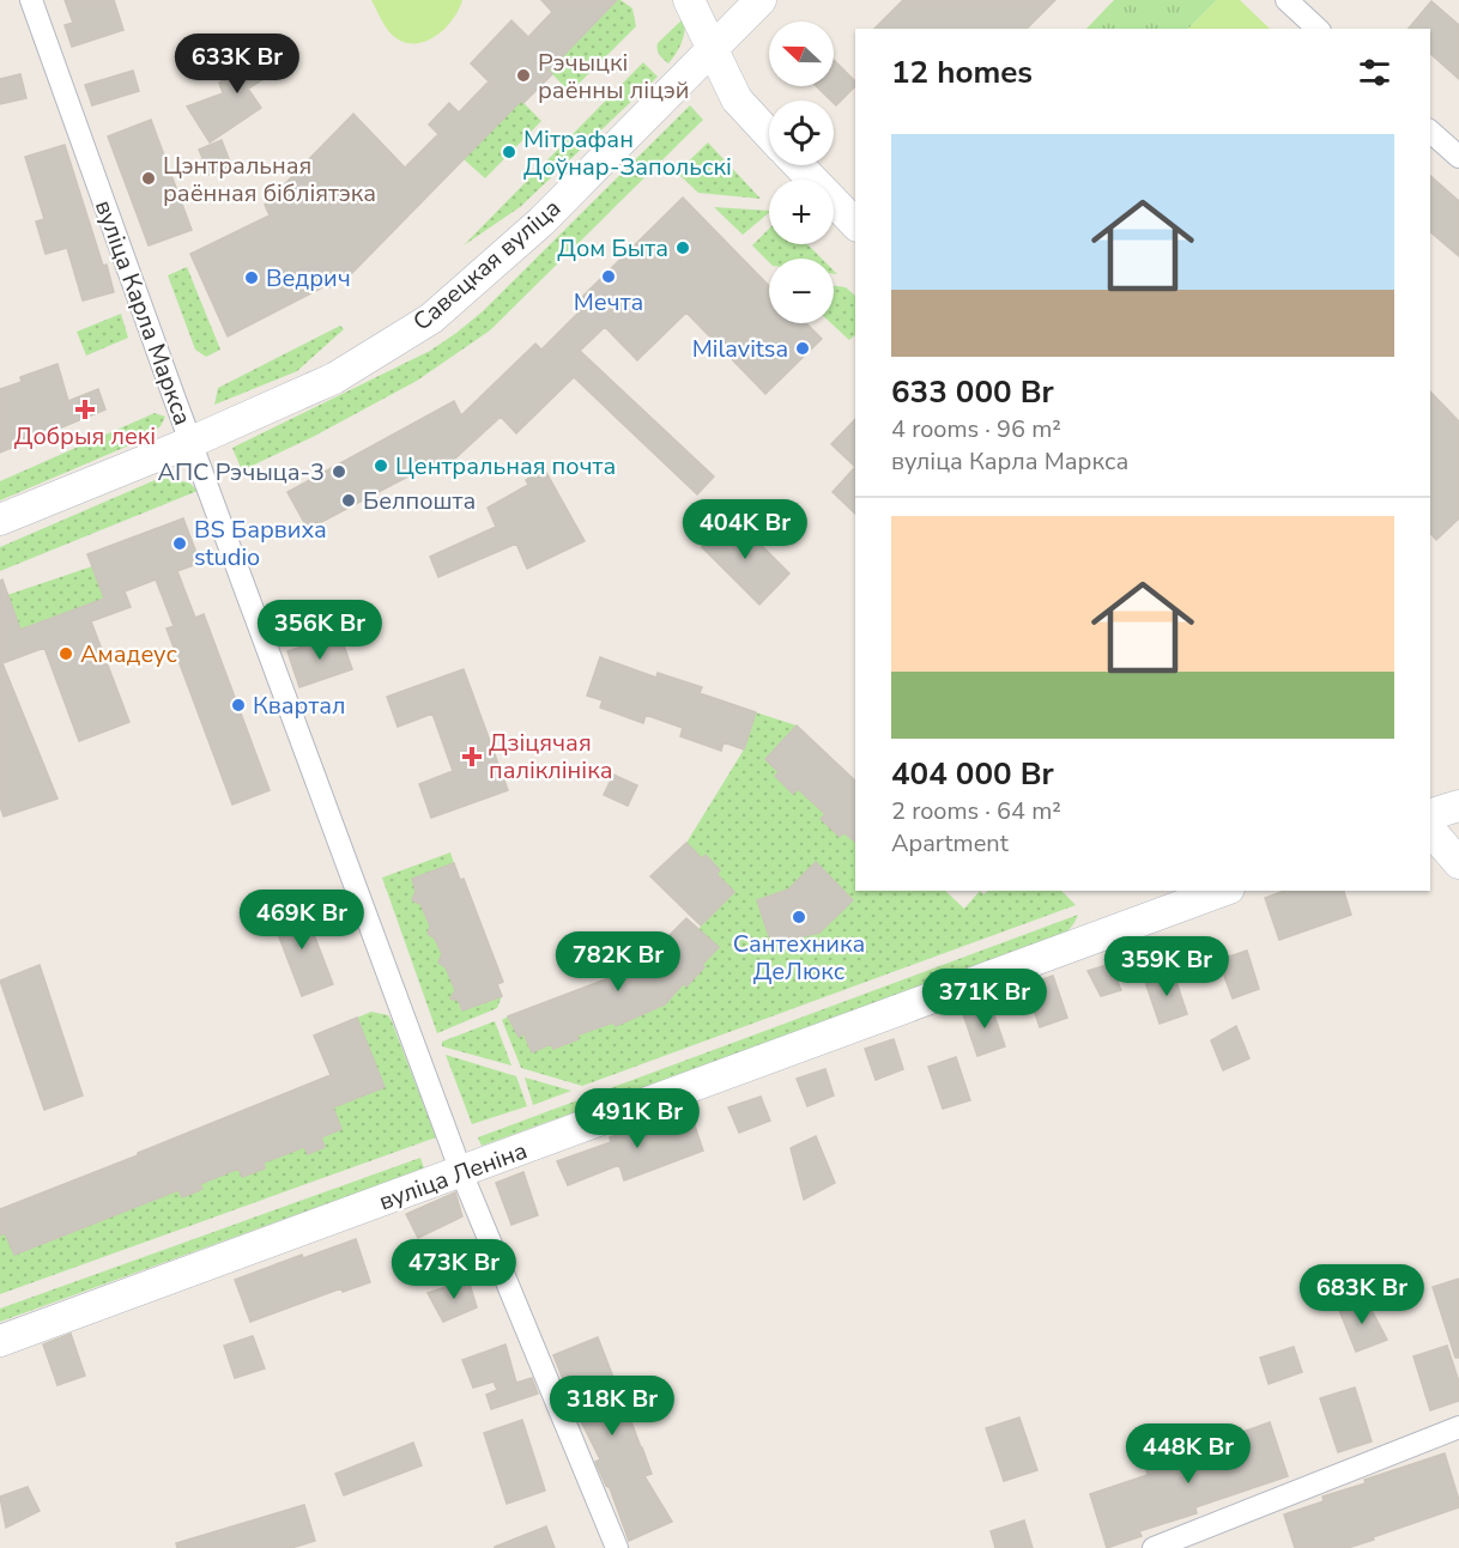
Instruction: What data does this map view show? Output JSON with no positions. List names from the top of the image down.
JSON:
{
  "streets": {
    "street": ["Савецкая вуліца", "вуліца Карла Маркса", "вуліца Леніна"]
  },
  "crossings": [
    ["Савецкая вуліца", "вуліца Карла Маркса"],
    ["вуліца Карла Маркса", "вуліца Леніна"]
  ],
  "places": {
    "other": [
      "Рэчыцкі раённы ліцэй",
      "Мітрафан Доўнар-Запольскі",
      "Цэнтральная раённая бібліятэка",
      "Дом Быта",
      "Мечта",
      "Ведрич",
      "Milavitsa",
      "Центральная почта",
      "АПС Рэчыца-3",
      "Белпошта",
      "BS Барвиха studio",
      "Амадеус",
      "Квартал",
      "Сантехника ДеЛюкс"
    ],
    "health": ["Добрыя лекі", "Дзіцячая паліклініка"]
  },
  "north": "left",
  "page": {
    "map_buttons": ["+", "−"],
    "heading": "12 homes",
    "price": [
      "633K Br",
      "404K Br",
      "356K Br",
      "469K Br",
      "782K Br",
      "359K Br",
      "371K Br",
      "491K Br",
      "473K Br",
      "683K Br",
      "318K Br",
      "448K Br"
    ],
    "list": [
      {
        "name": "633 000 Br",
        "note": "4 rooms · 96 m² · вуліца Карла Маркса"
      },
      {
        "name": "404 000 Br",
        "note": "2 rooms · 64 m² · Apartment"
      }
    ]
  }
}
